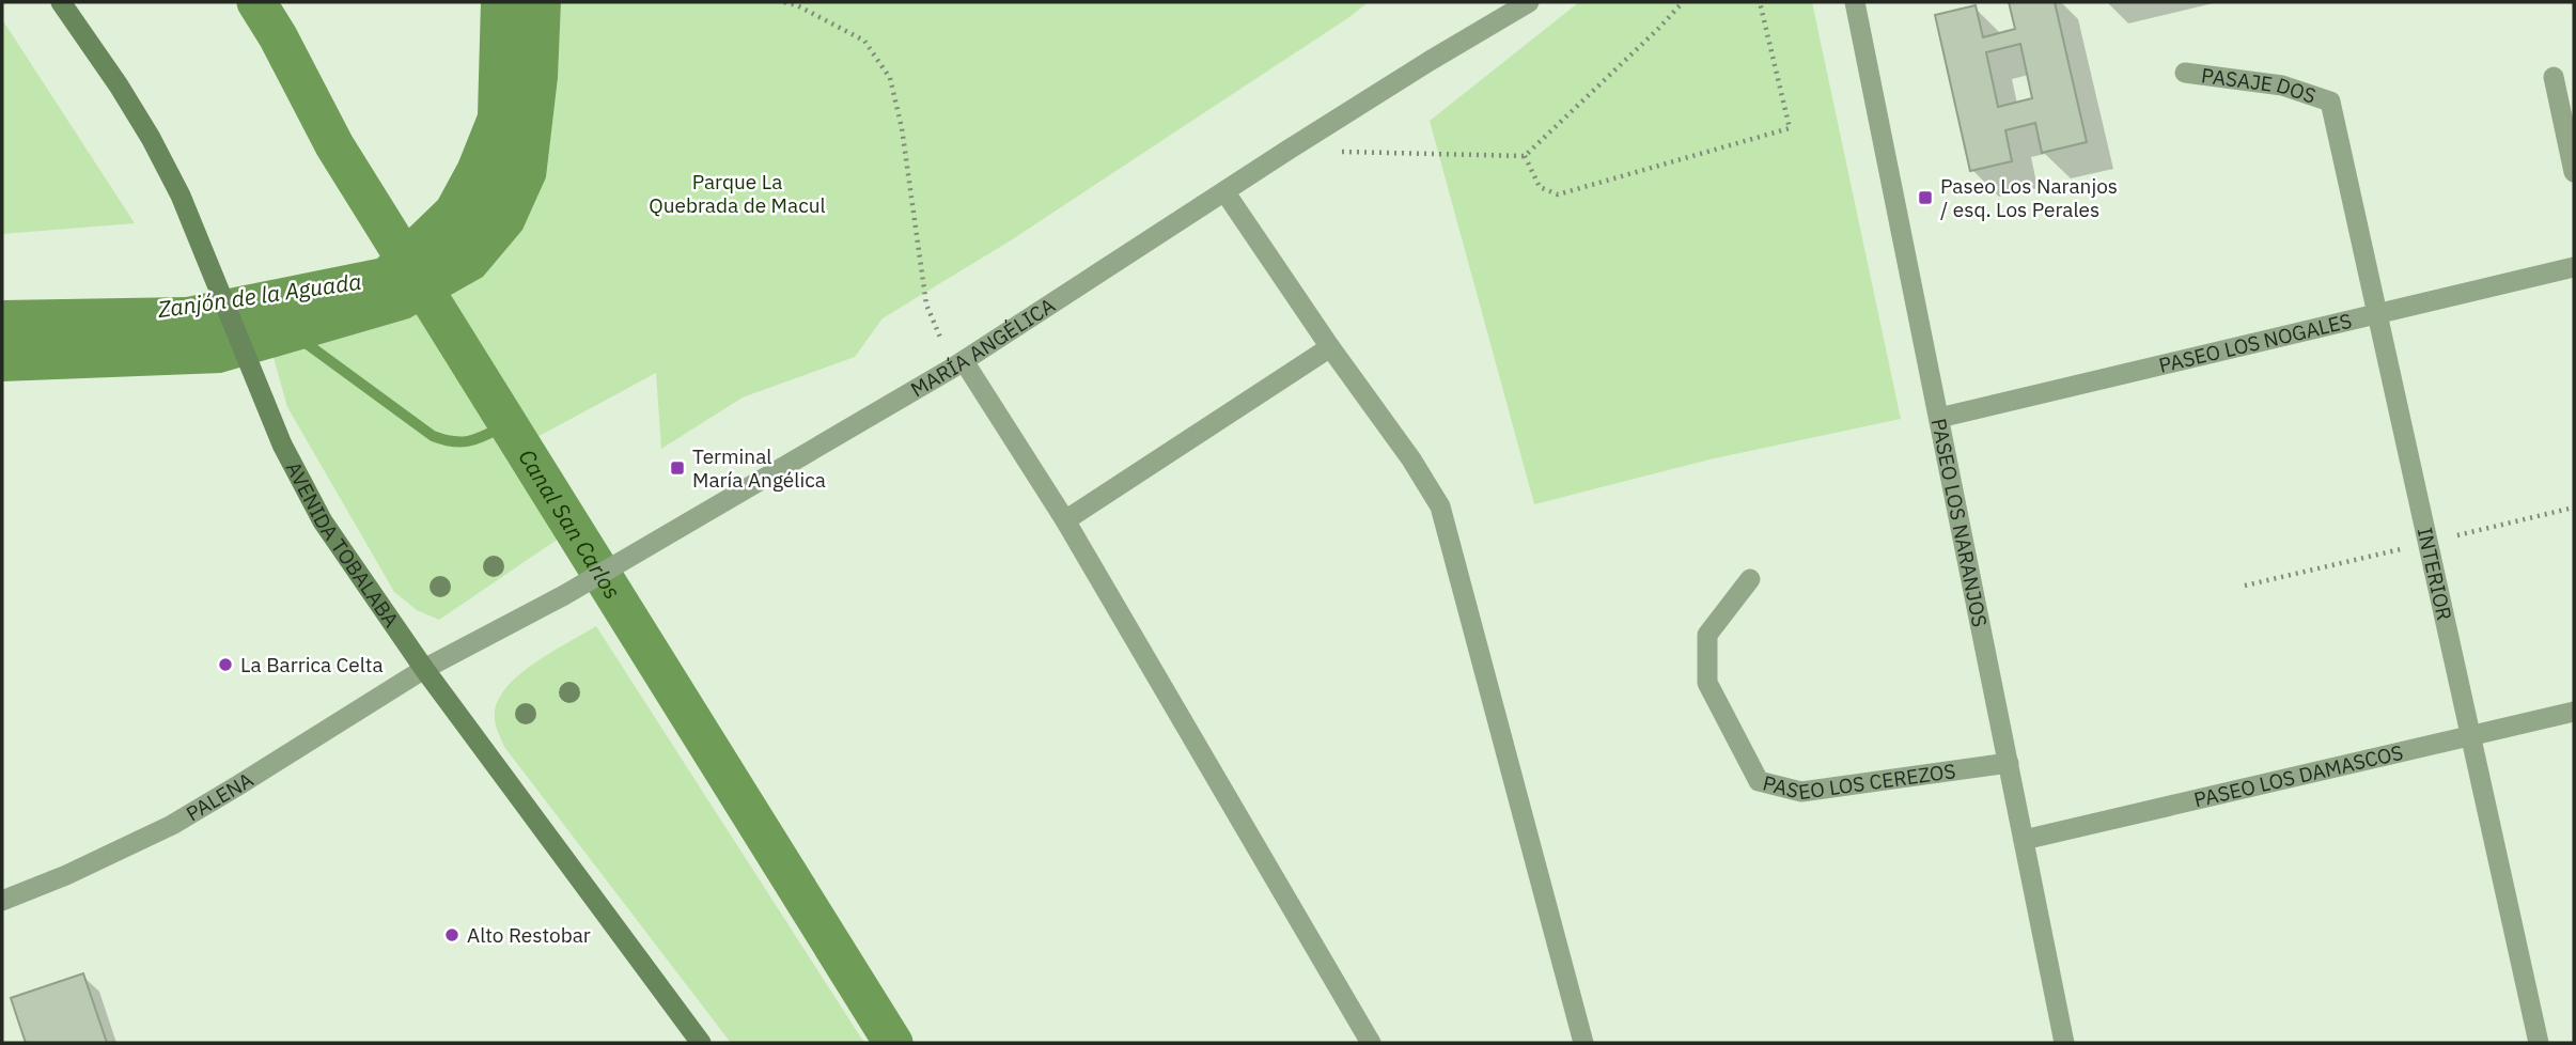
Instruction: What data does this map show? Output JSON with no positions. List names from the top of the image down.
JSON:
{
  "streets": {
    "main road": ["AVENIDA TOBALABA"],
    "street": [
      "PASAJE DOS",
      "PASEO LOS NOGALES",
      "MARÍA ANGÉLICA",
      "PASEO LOS NARANJOS",
      "INTERIOR",
      "PASEO LOS CEREZOS",
      "PASEO LOS DAMASCOS",
      "PALENA"
    ]
  },
  "crossings": [
    ["PASAJE DOS", "INTERIOR"],
    ["PASEO LOS NOGALES", "PASEO LOS NARANJOS"],
    ["PASEO LOS NOGALES", "INTERIOR"],
    ["MARÍA ANGÉLICA", "AVENIDA TOBALABA"],
    ["MARÍA ANGÉLICA", "PALENA"],
    ["PASEO LOS NARANJOS", "PASEO LOS CEREZOS"],
    ["PASEO LOS NARANJOS", "PASEO LOS DAMASCOS"],
    ["AVENIDA TOBALABA", "PALENA"],
    ["INTERIOR", "PASEO LOS DAMASCOS"]
  ],
  "water": ["Zanjón de la Aguada", "Canal San Carlos"],
  "parks": ["Parque La Quebrada de Macul"],
  "places": {
    "transit": ["Paseo Los Naranjos / esq. Los Perales", "Terminal María Angélica"],
    "other": ["La Barrica Celta", "Alto Restobar"]
  }
}
